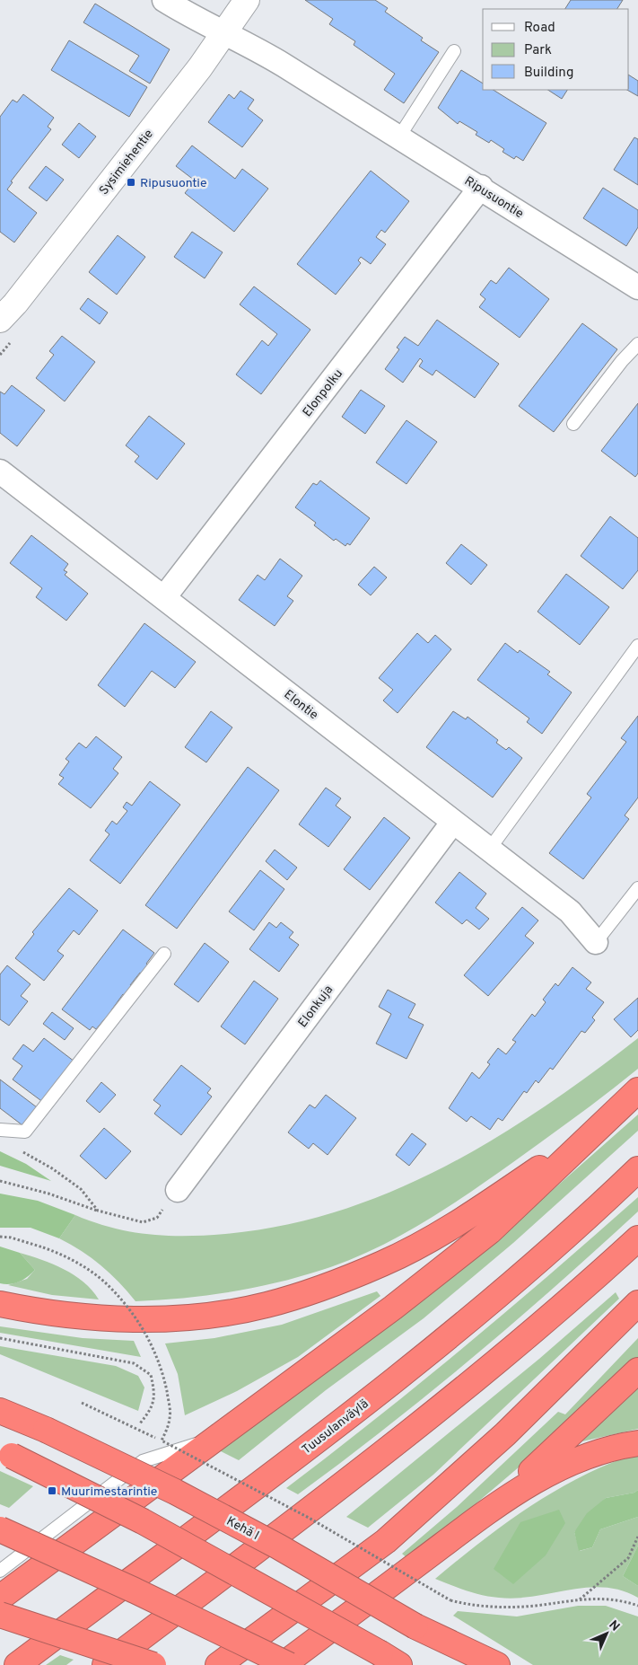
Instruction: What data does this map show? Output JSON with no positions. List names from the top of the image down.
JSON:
{
  "streets": {
    "highway": ["Tuusulanväylä", "Kehä I"],
    "street": [
      "Sysimiehentie",
      "Ripusuontie",
      "Elonpolku",
      "Elontie",
      "Elonkuja"
    ]
  },
  "crossings": [
    ["Sysimiehentie", "Ripusuontie"],
    ["Ripusuontie", "Elonpolku"],
    ["Elonpolku", "Elontie"],
    ["Elontie", "Elonkuja"]
  ],
  "places": {
    "transit": ["Ripusuontie", "Muurimestarintie"]
  },
  "legend": ["Road", "Park", "Building"],
  "north": "top right"
}
